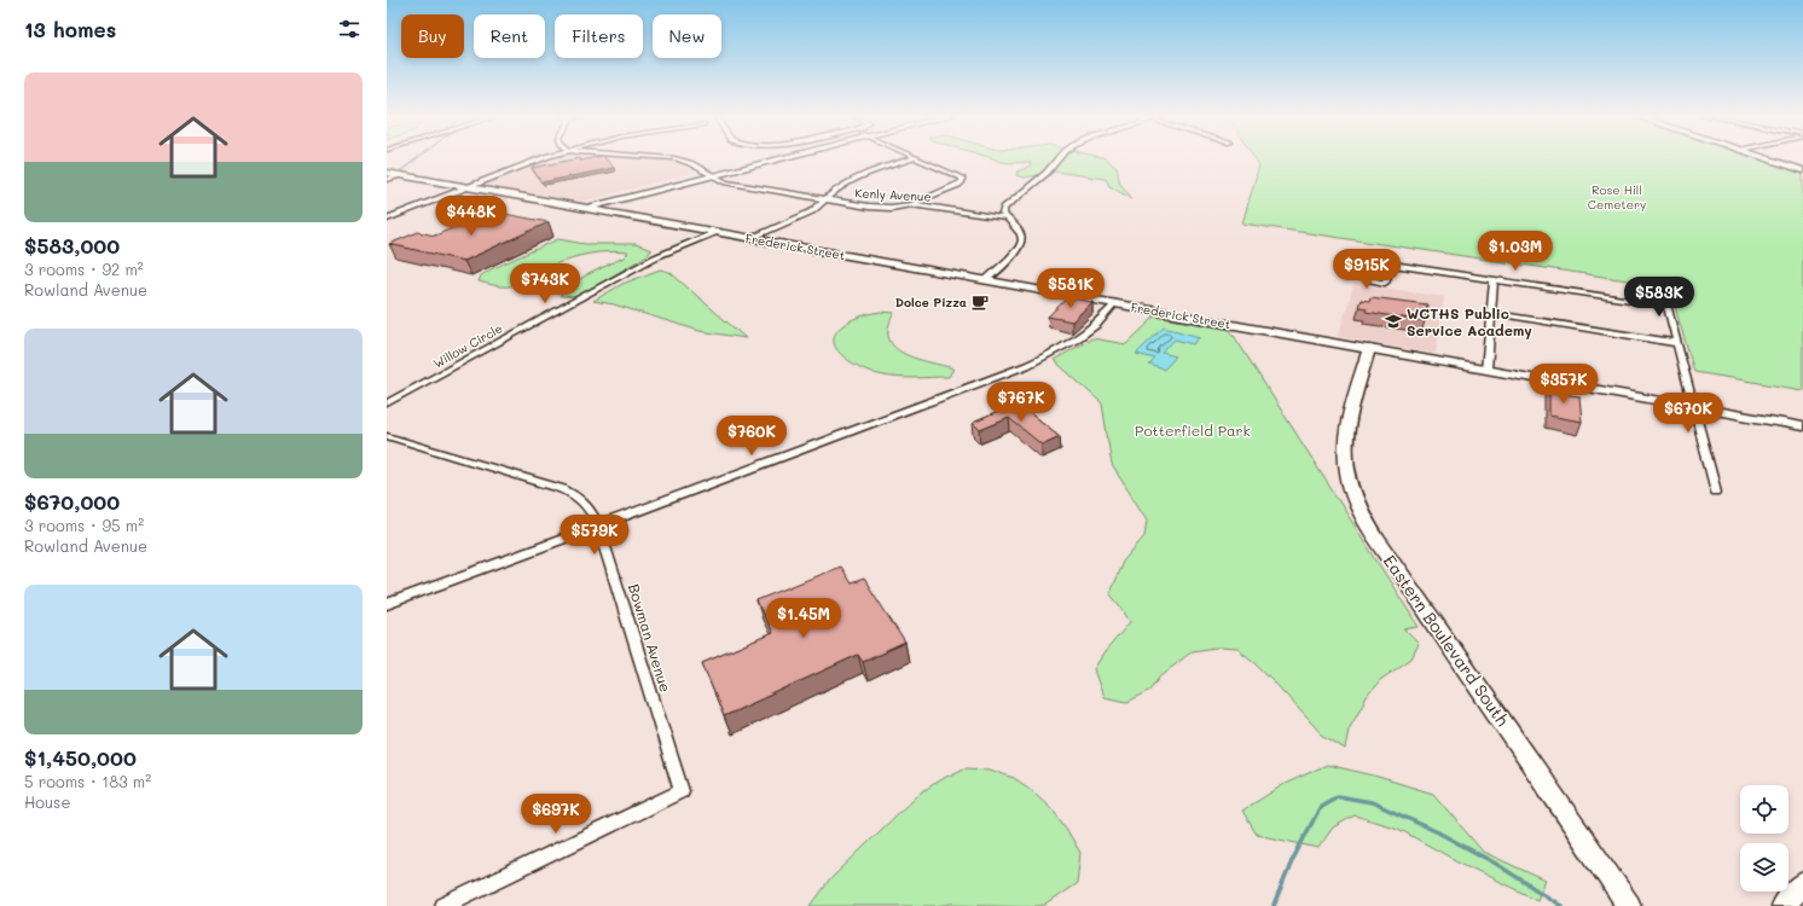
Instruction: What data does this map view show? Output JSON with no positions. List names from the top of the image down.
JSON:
{
  "streets": {
    "main road": ["Frederick Street", "Eastern Boulevard South"],
    "street": ["Kenly Avenue", "Willow Circle", "Bowman Avenue"]
  },
  "crossings": [
    ["Frederick Street", "Willow Circle"],
    ["Frederick Street", "Eastern Boulevard South"]
  ],
  "parks": ["Rose Hill Cemetery", "Potterfield Park"],
  "places": {
    "cafe": ["Dolce Pizza"],
    "school or university": ["WCTHS Public Service Academy"]
  },
  "page": {
    "heading": "13 homes",
    "chip": [
      "Buy",
      "Rent",
      "Filters",
      "New"
    ],
    "list": [
      {
        "name": "$583,000",
        "note": "3 rooms · 92 m² · Rowland Avenue"
      },
      {
        "name": "$670,000",
        "note": "3 rooms · 95 m² · Rowland Avenue"
      },
      {
        "name": "$1,450,000",
        "note": "5 rooms · 183 m² · House"
      }
    ],
    "price": [
      "$448K",
      "$1.03M",
      "$915K",
      "$743K",
      "$581K",
      "$583K",
      "$357K",
      "$767K",
      "$670K",
      "$760K",
      "$579K",
      "$1.45M",
      "$697K"
    ]
  }
}
